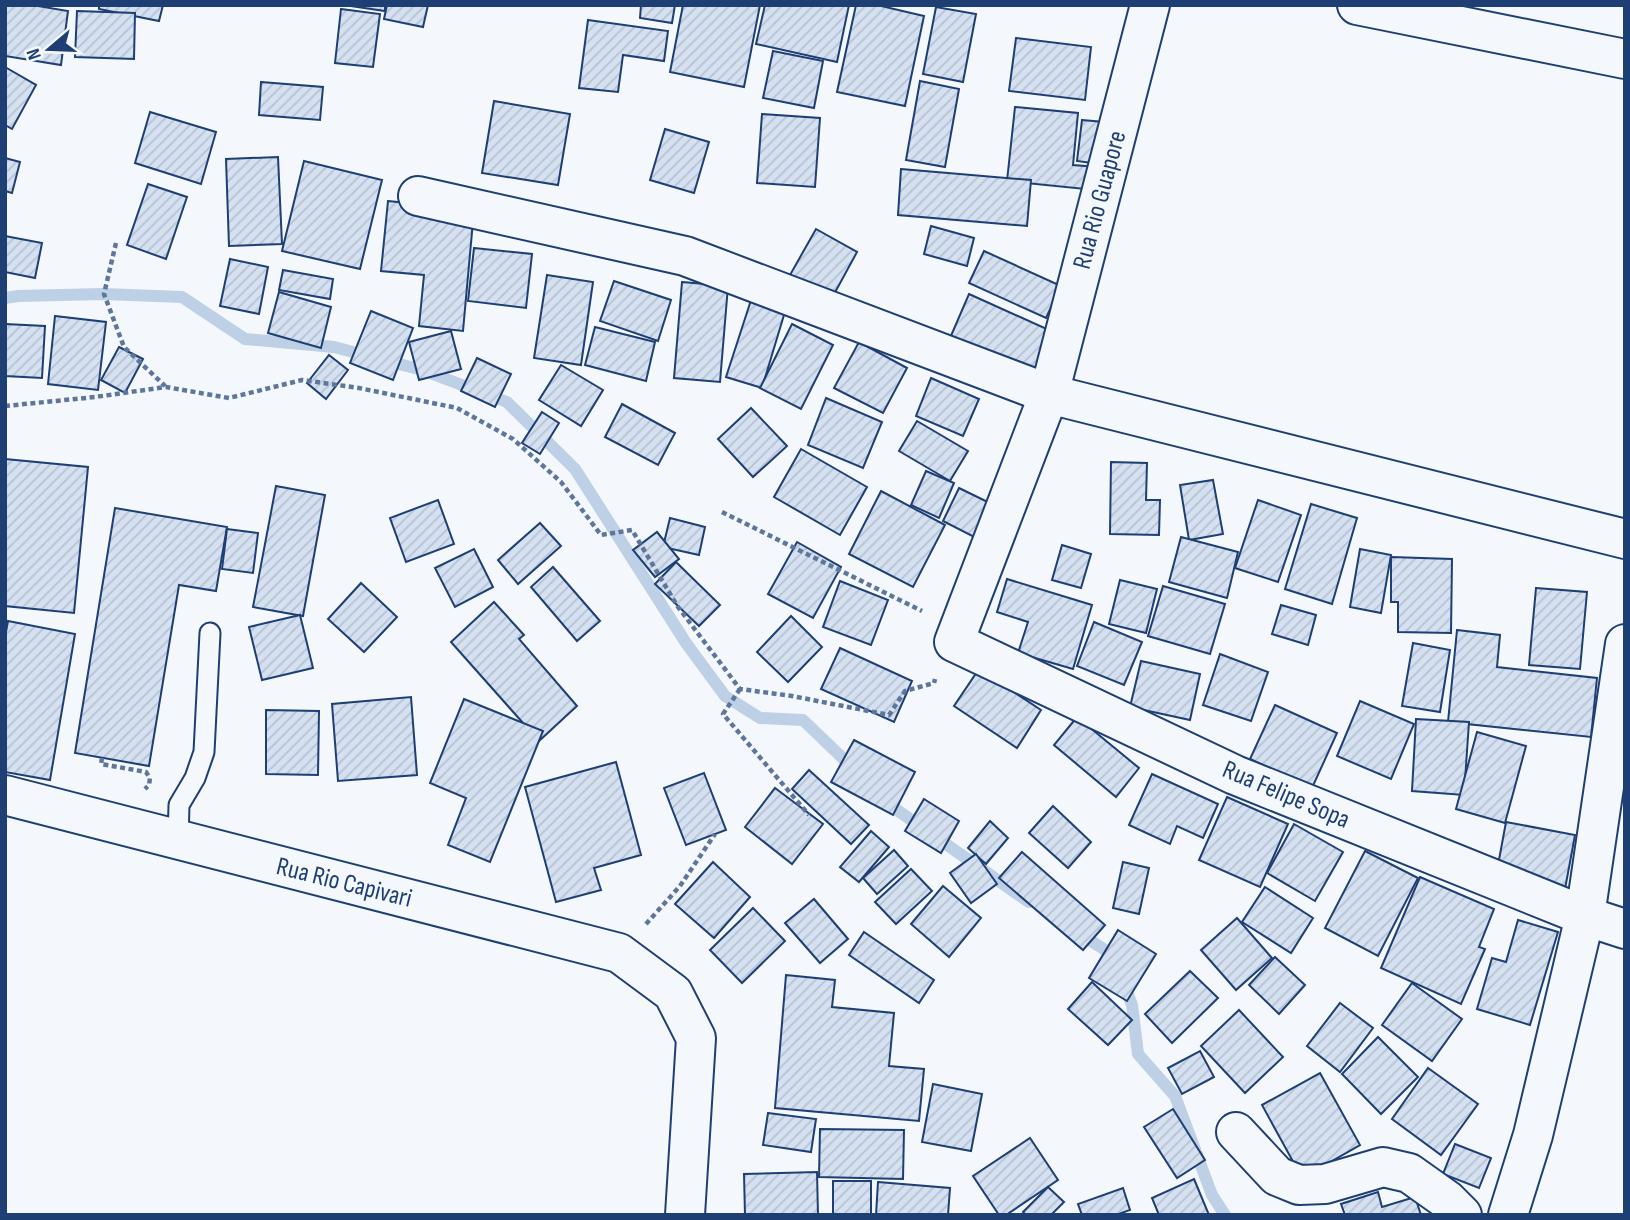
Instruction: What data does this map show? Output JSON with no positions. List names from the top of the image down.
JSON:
{
  "streets": {
    "street": ["Rua Rio Guapore", "Rua Felipe Sopa", "Rua Rio Capivari"]
  },
  "crossings": [
    ["Rua Rio Guapore", "Rua Felipe Sopa"]
  ],
  "north": "left"
}
